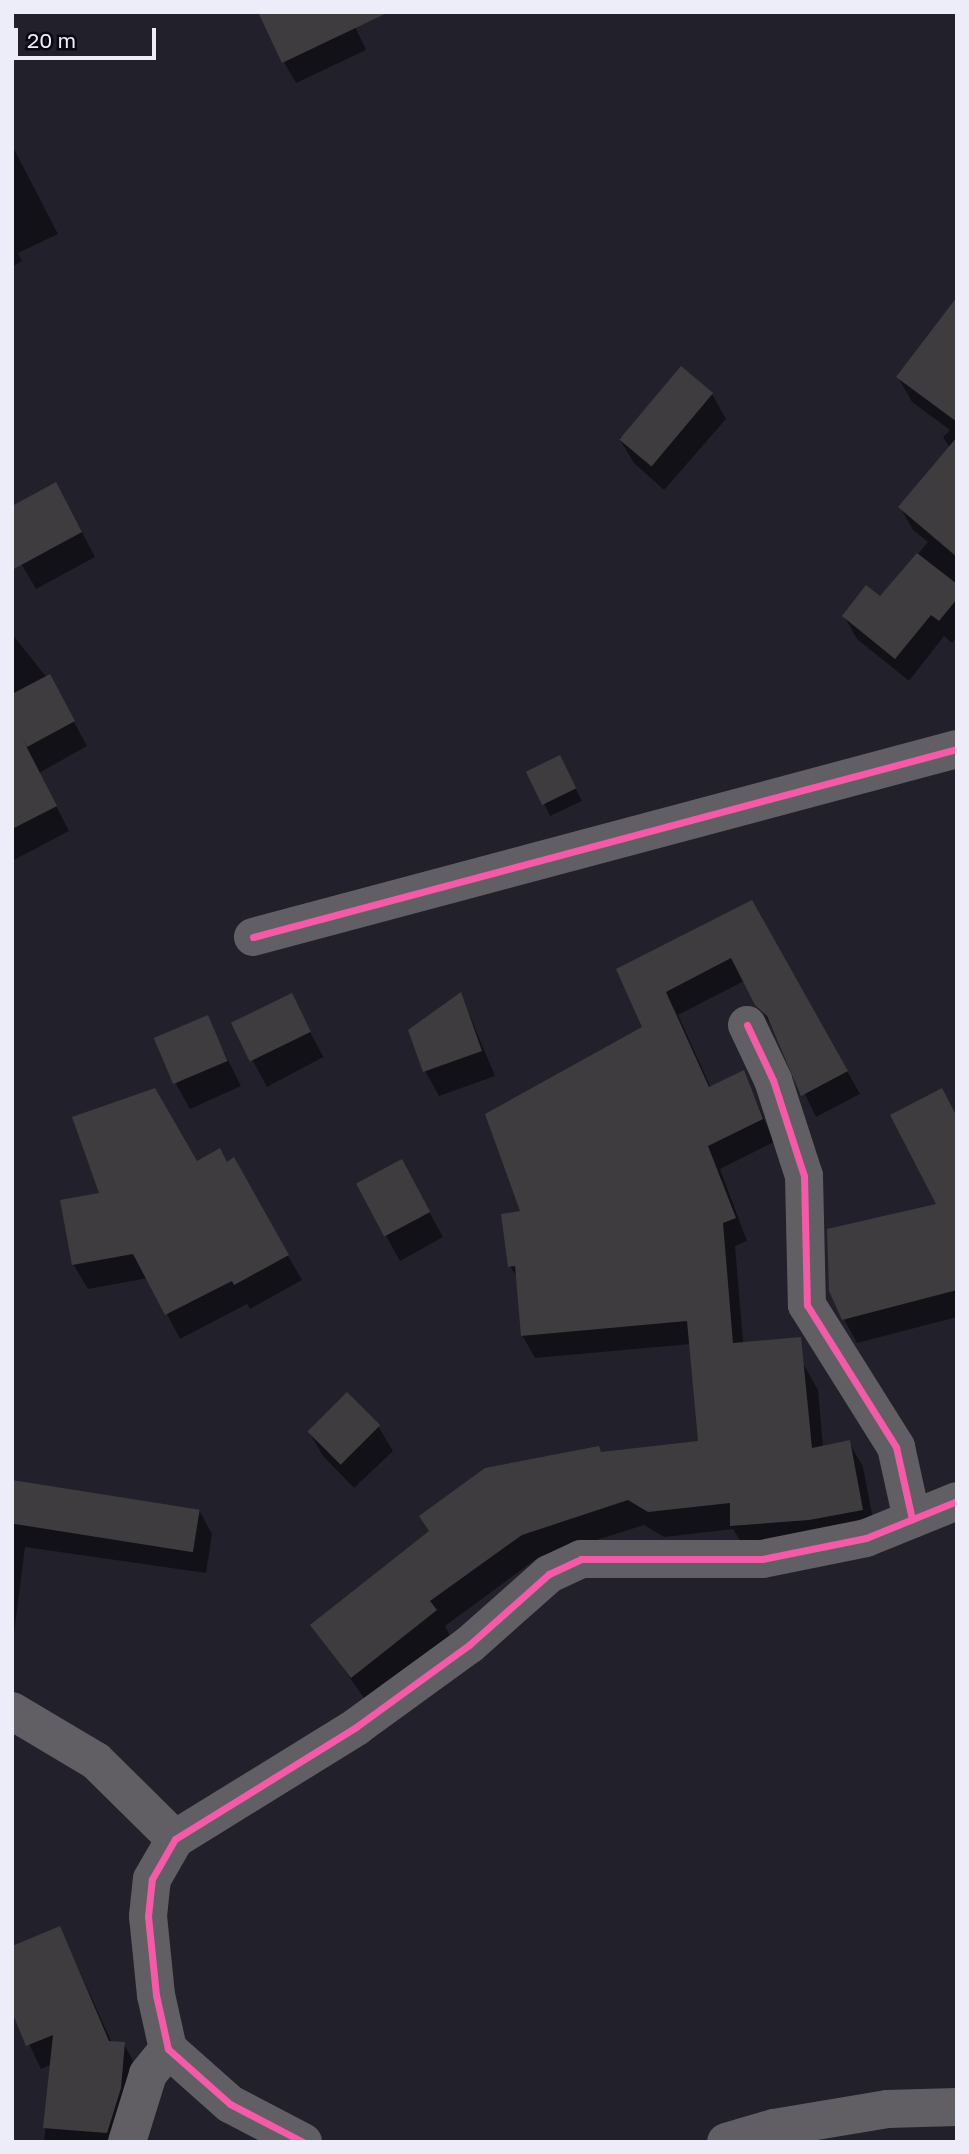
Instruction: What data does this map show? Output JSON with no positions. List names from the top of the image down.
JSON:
{
  "scale_bar": "20 m"
}
